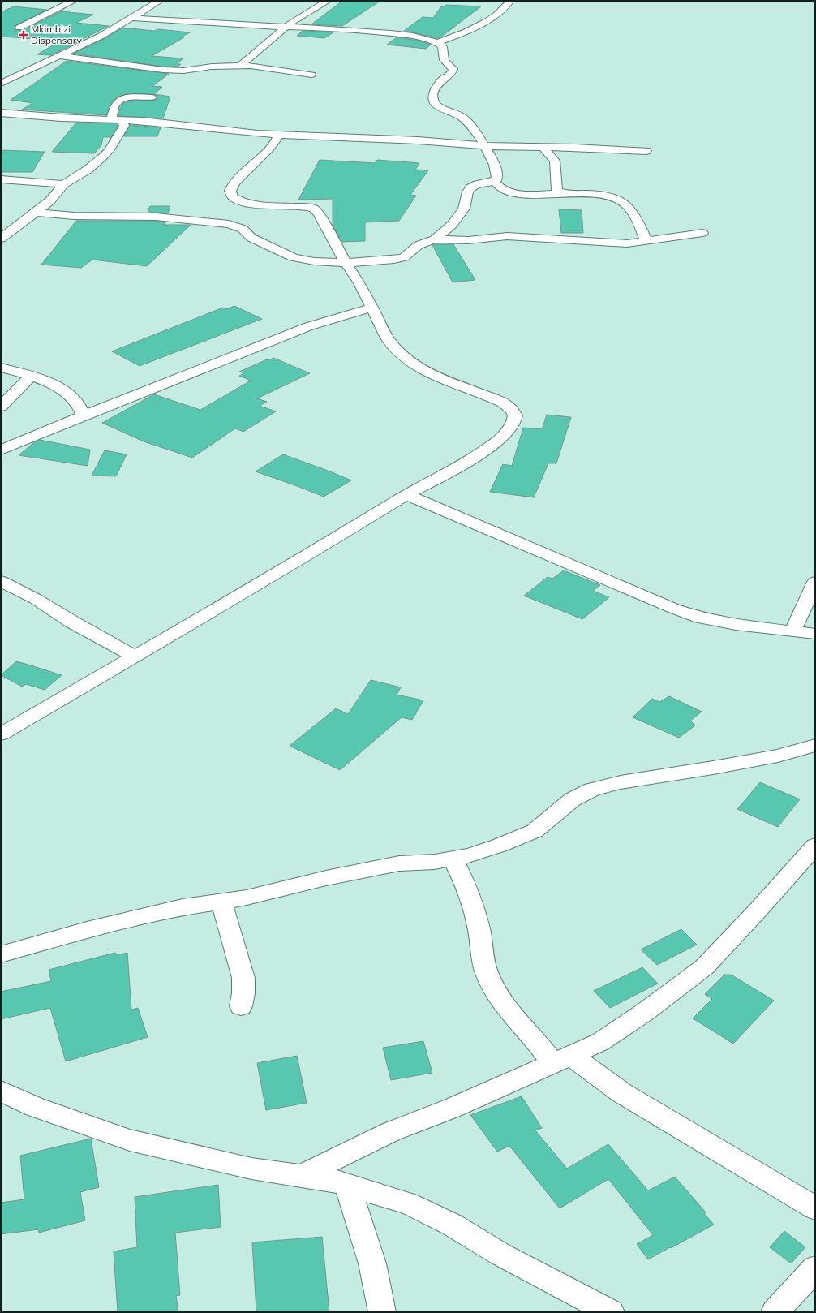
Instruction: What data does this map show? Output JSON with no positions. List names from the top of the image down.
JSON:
{
  "places": {
    "health": ["Mkimbizi Dispensary"]
  }
}
